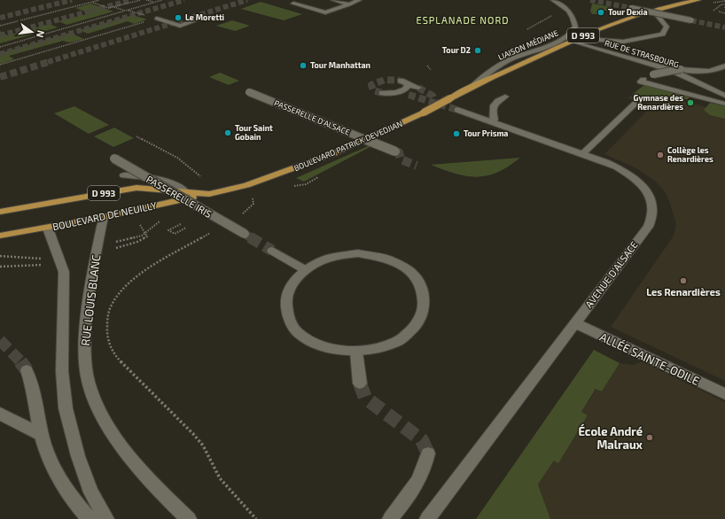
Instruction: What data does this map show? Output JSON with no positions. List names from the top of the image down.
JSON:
{
  "streets": {
    "main road": ["D 993", "BOULEVARD PATRICK DEVEDJIAN", "BOULEVARD DE NEUILLY"],
    "street": [
      "LIAISON MÉDIANE",
      "RUE DE STRASBOURG",
      "PASSERELLE D'ALSACE",
      "PASSERELLE IRIS",
      "AVENUE D'ALSACE",
      "RUE LOUIS BLANC",
      "ALLÉE SAINTE-ODILE"
    ]
  },
  "crossings": [
    ["LIAISON MÉDIANE", "BOULEVARD PATRICK DEVEDJIAN"],
    ["RUE DE STRASBOURG", "BOULEVARD PATRICK DEVEDJIAN"],
    ["BOULEVARD PATRICK DEVEDJIAN", "BOULEVARD DE NEUILLY"],
    ["BOULEVARD DE NEUILLY", "RUE LOUIS BLANC"],
    ["AVENUE D'ALSACE", "ALLÉE SAINTE-ODILE"]
  ],
  "districts": ["ESPLANADE NORD"],
  "places": [
    "Tour Dexia",
    "Le Moretti",
    "Tour D2",
    "Tour Manhattan",
    "Gymnase des Renardières",
    "Tour Saint Gobain",
    "Tour Prisma",
    "Collège les Renardières",
    "Les Renardières",
    "École André Malraux"
  ],
  "north": "right"
}
